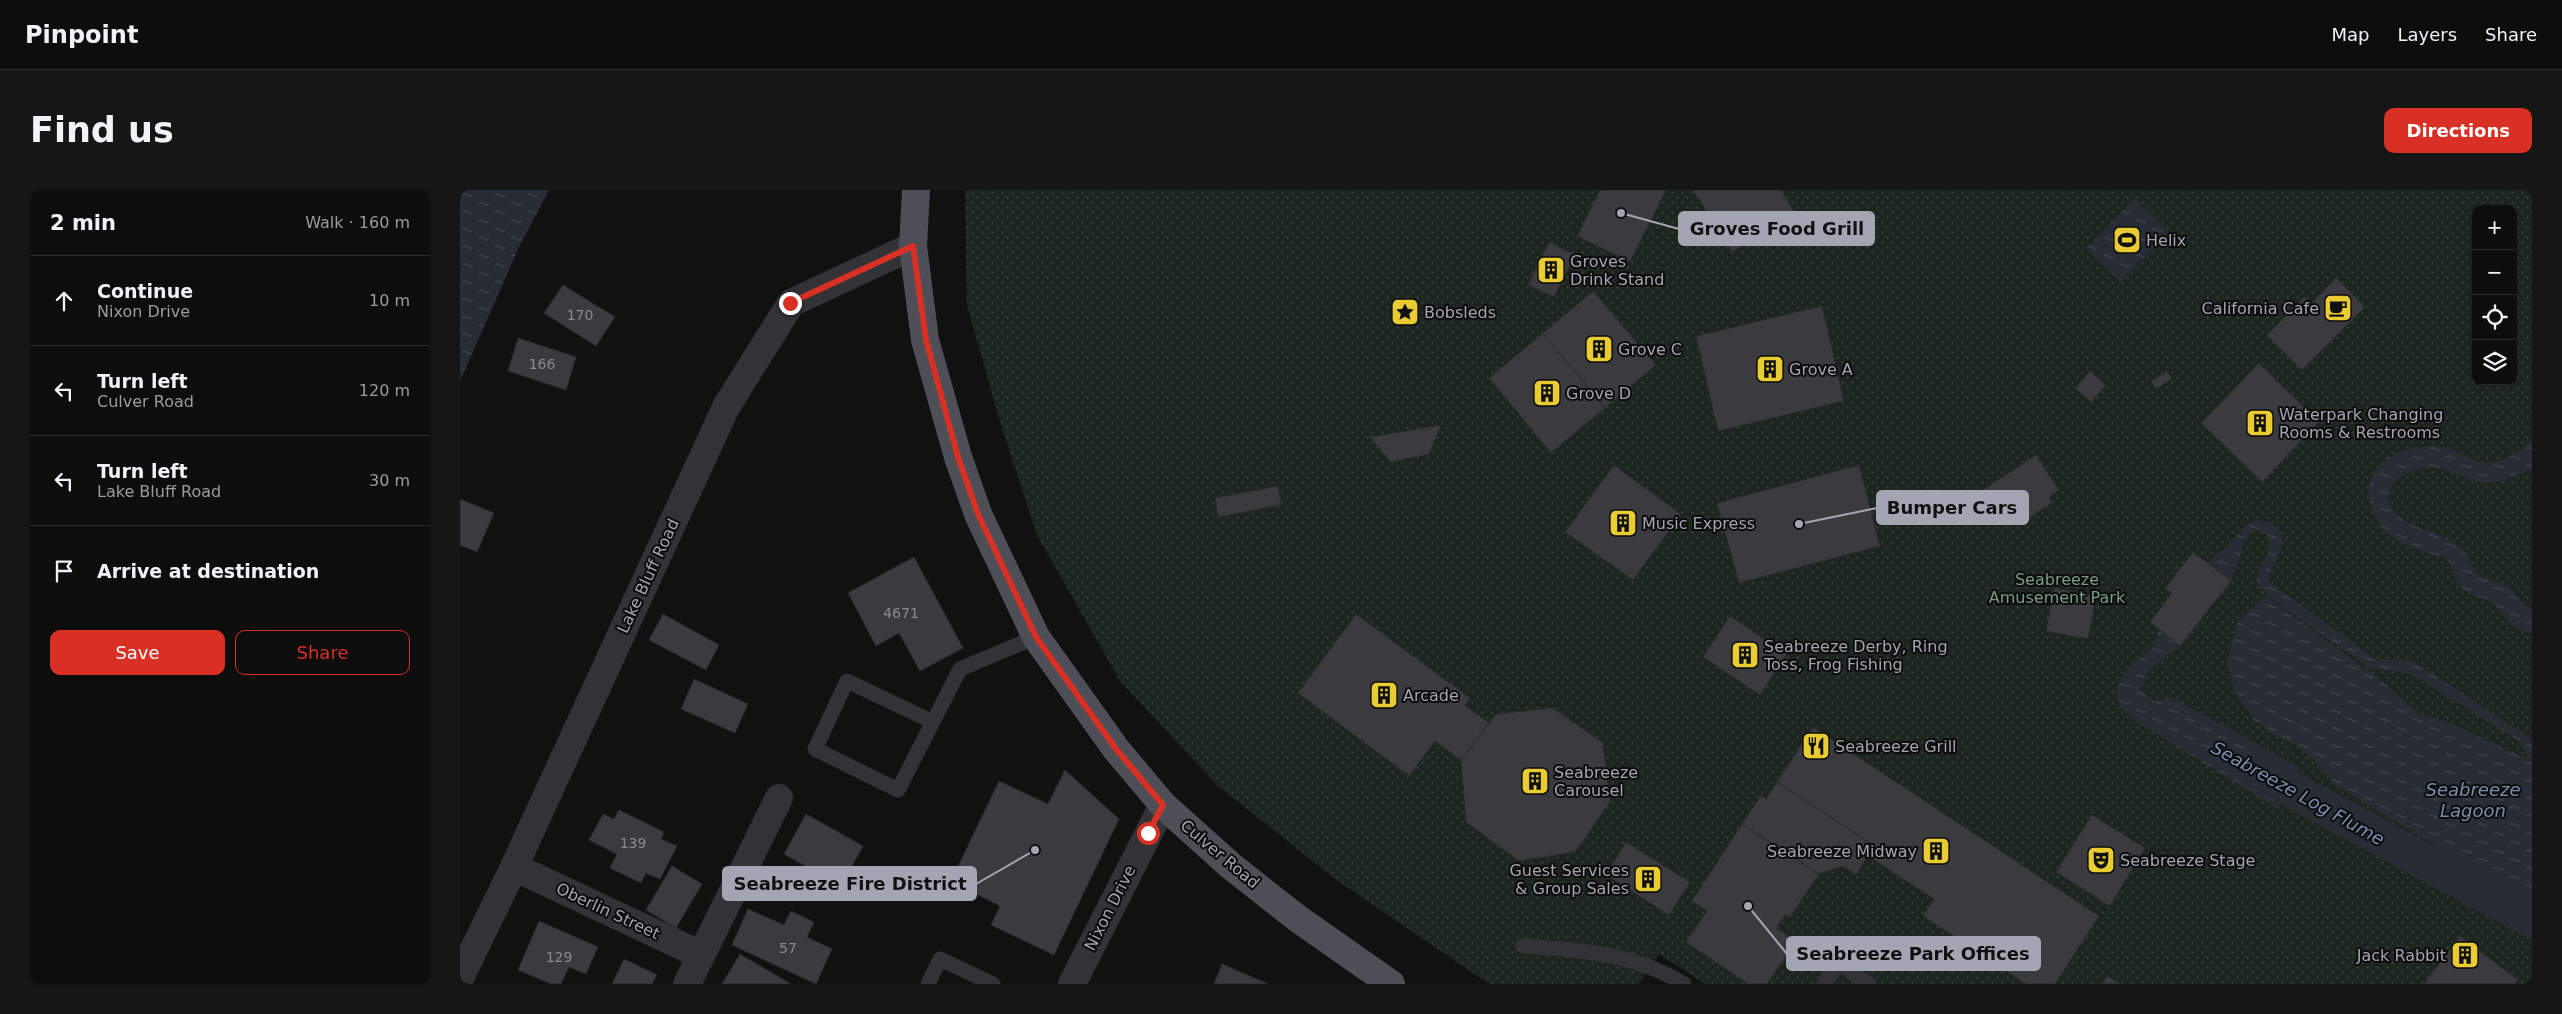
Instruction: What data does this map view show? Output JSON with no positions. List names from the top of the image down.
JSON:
{
  "streets": {
    "main road": ["Culver Road"],
    "street": ["Lake Bluff Road", "Nixon Drive", "Oberlin Street"]
  },
  "crossings": [
    ["Lake Bluff Road", "Culver Road"],
    ["Lake Bluff Road", "Oberlin Street"],
    ["Culver Road", "Nixon Drive"]
  ],
  "water": ["Seabreeze Lagoon", "Seabreeze Log Flume"],
  "parks": ["Seabreeze Amusement Park"],
  "places": {
    "other": [
      "Groves Food Grill",
      "Bumper Cars",
      "Seabreeze Fire District",
      "Seabreeze Park Offices"
    ],
    "sports": ["Helix"],
    "building": [
      "Groves Drink Stand",
      "Grove C",
      "Grove A",
      "Grove D",
      "Waterpark Changing Rooms & Restrooms",
      "Music Express",
      "Seabreeze Derby, Ring Toss, Frog Fishing",
      "Arcade",
      "Seabreeze Carousel",
      "Seabreeze Midway",
      "Guest Services & Group Sales",
      "Jack Rabbit"
    ],
    "cafe": ["California Cafe"],
    "place": ["Bobsleds"],
    "restaurant": ["Seabreeze Grill"],
    "theatre": ["Seabreeze Stage"]
  },
  "house_numbers": [
    "170",
    "166",
    "4671",
    "139",
    "57",
    "129"
  ],
  "page": {
    "header": "Pinpoint",
    "nav": ["Map", "Layers", "Share"],
    "buttons": [
      "Directions",
      ["Save", "Share"]
    ],
    "title": "Find us",
    "heading": ["2 min", "Walk · 160 m"],
    "map_buttons": ["+", "−"],
    "list": [
      ["Continue", "Nixon Drive", "10 m"],
      ["Turn left", "Culver Road", "120 m"],
      ["Turn left", "Lake Bluff Road", "30 m"],
      "Arrive at destination"
    ]
  }
}
